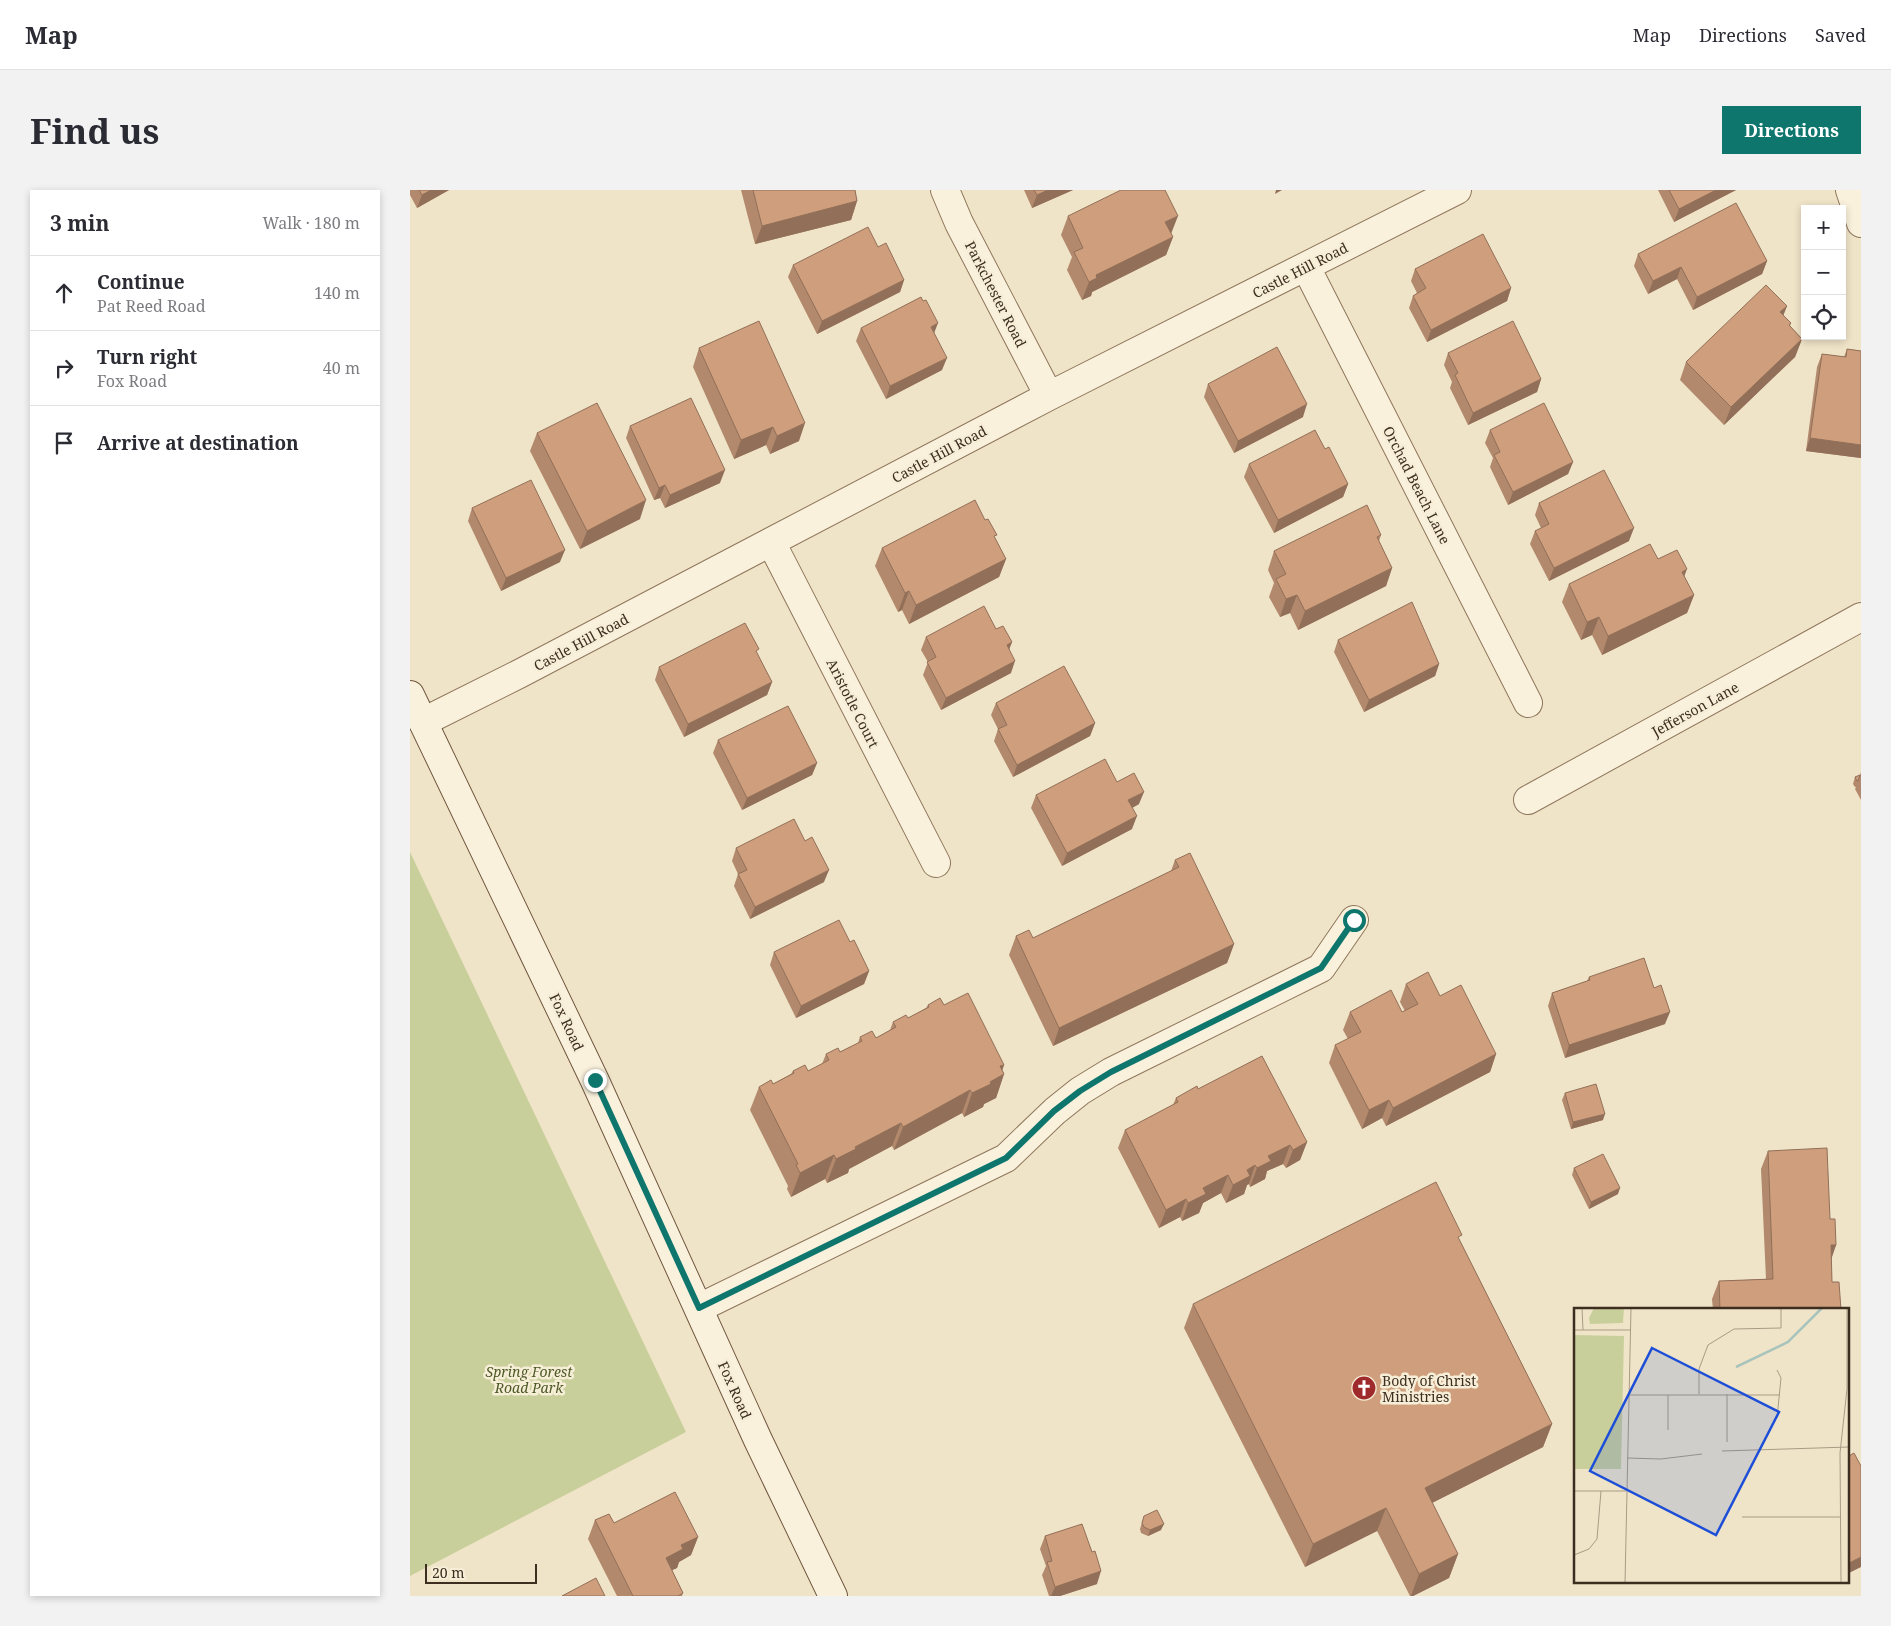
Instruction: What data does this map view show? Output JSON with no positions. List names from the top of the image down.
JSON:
{
  "streets": {
    "street": [
      "Castle Hill Road",
      "Parkchester Road",
      "Orchad Beach Lane",
      "Aristotle Court",
      "Jefferson Lane",
      "Fox Road"
    ]
  },
  "crossings": [
    ["Castle Hill Road", "Parkchester Road"],
    ["Castle Hill Road", "Orchad Beach Lane"],
    ["Castle Hill Road", "Aristotle Court"],
    ["Castle Hill Road", "Fox Road"]
  ],
  "parks": ["Spring Forest Road Park"],
  "places": {
    "church": ["Body of Christ Ministries"]
  },
  "scale_bar": "20 m",
  "page": {
    "header": "Map",
    "nav": ["Map", "Directions", "Saved"],
    "buttons": "Directions",
    "title": "Find us",
    "heading": ["3 min", "Walk · 180 m"],
    "map_buttons": ["+", "−"],
    "list": [
      ["Continue", "Pat Reed Road", "140 m"],
      ["Turn right", "Fox Road", "40 m"],
      "Arrive at destination"
    ],
    "scale": "20 m"
  }
}
